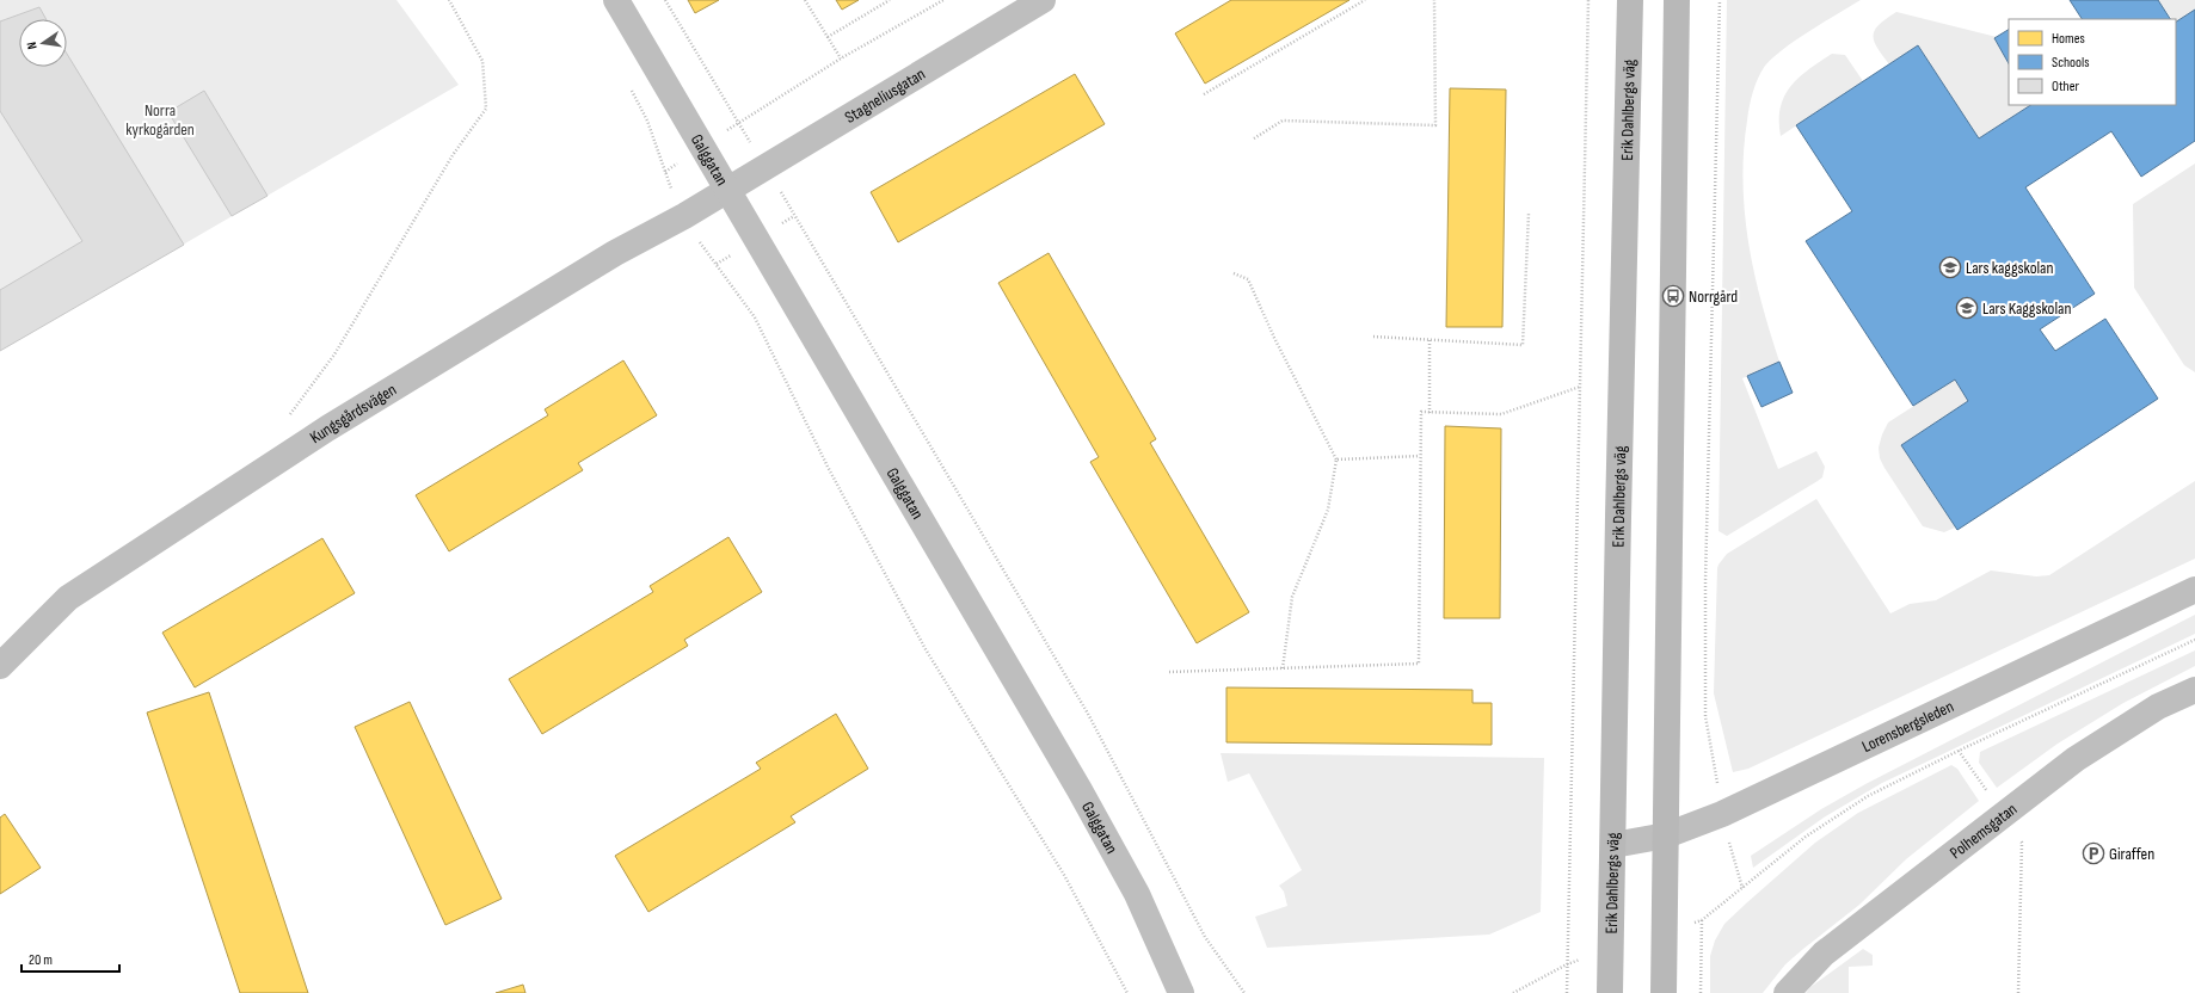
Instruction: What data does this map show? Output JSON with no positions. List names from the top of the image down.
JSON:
{
  "streets": {
    "main road": ["Erik Dahlbergs väg"],
    "street": [
      "Stagneliusgatan",
      "Galggatan",
      "Kungsgårdsvägen",
      "Lorensbergsleden",
      "Polhemsgatan"
    ]
  },
  "crossings": [
    ["Stagneliusgatan", "Galggatan"],
    ["Stagneliusgatan", "Kungsgårdsvägen"],
    ["Erik Dahlbergs väg", "Lorensbergsleden"],
    ["Galggatan", "Kungsgårdsvägen"]
  ],
  "parks": ["Norra kyrkogården"],
  "places": {
    "school or university": ["Lars kaggskolan", "Lars Kaggskolan"],
    "bus stop": ["Norrgård"],
    "parking": ["Giraffen"]
  },
  "legend": ["Homes", "Schools", "Other"],
  "scale_bar": "20 m",
  "north": "left"
}
